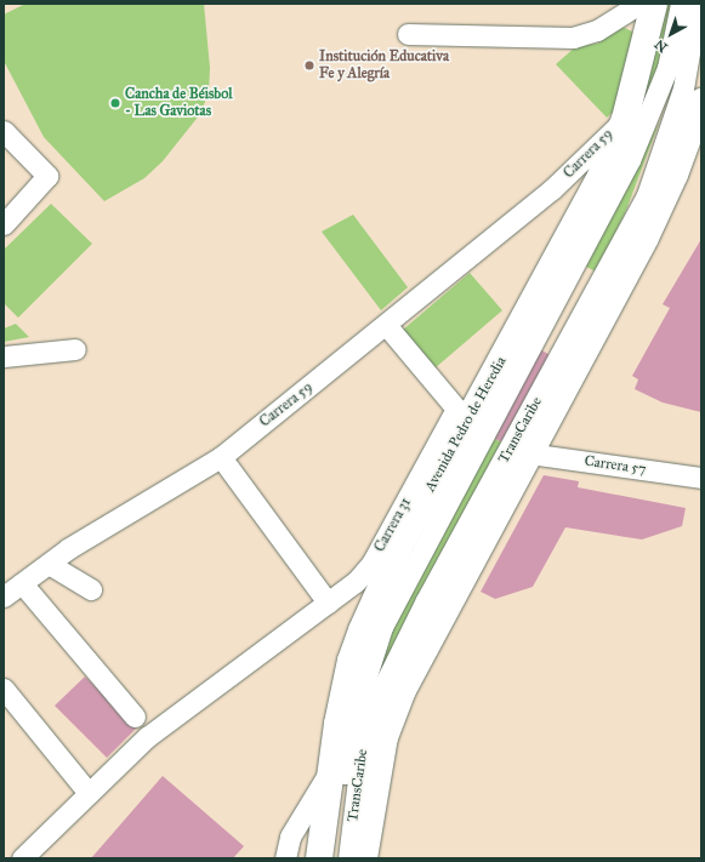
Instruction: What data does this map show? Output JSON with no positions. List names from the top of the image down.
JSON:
{
  "streets": {
    "highway": ["Avenida Pedro de Heredia"],
    "street": [
      "Carrera 59",
      "TransCaribe",
      "Carrera 57",
      "Carrera 31"
    ]
  },
  "crossings": [
    ["Carrera 59", "Avenida Pedro de Heredia"],
    ["Carrera 59", "Carrera 31"]
  ],
  "places": ["Institución Educativa Fe y Alegría", "Cancha de Béisbol - Las Gaviotas"],
  "north": "bottom left"
}
